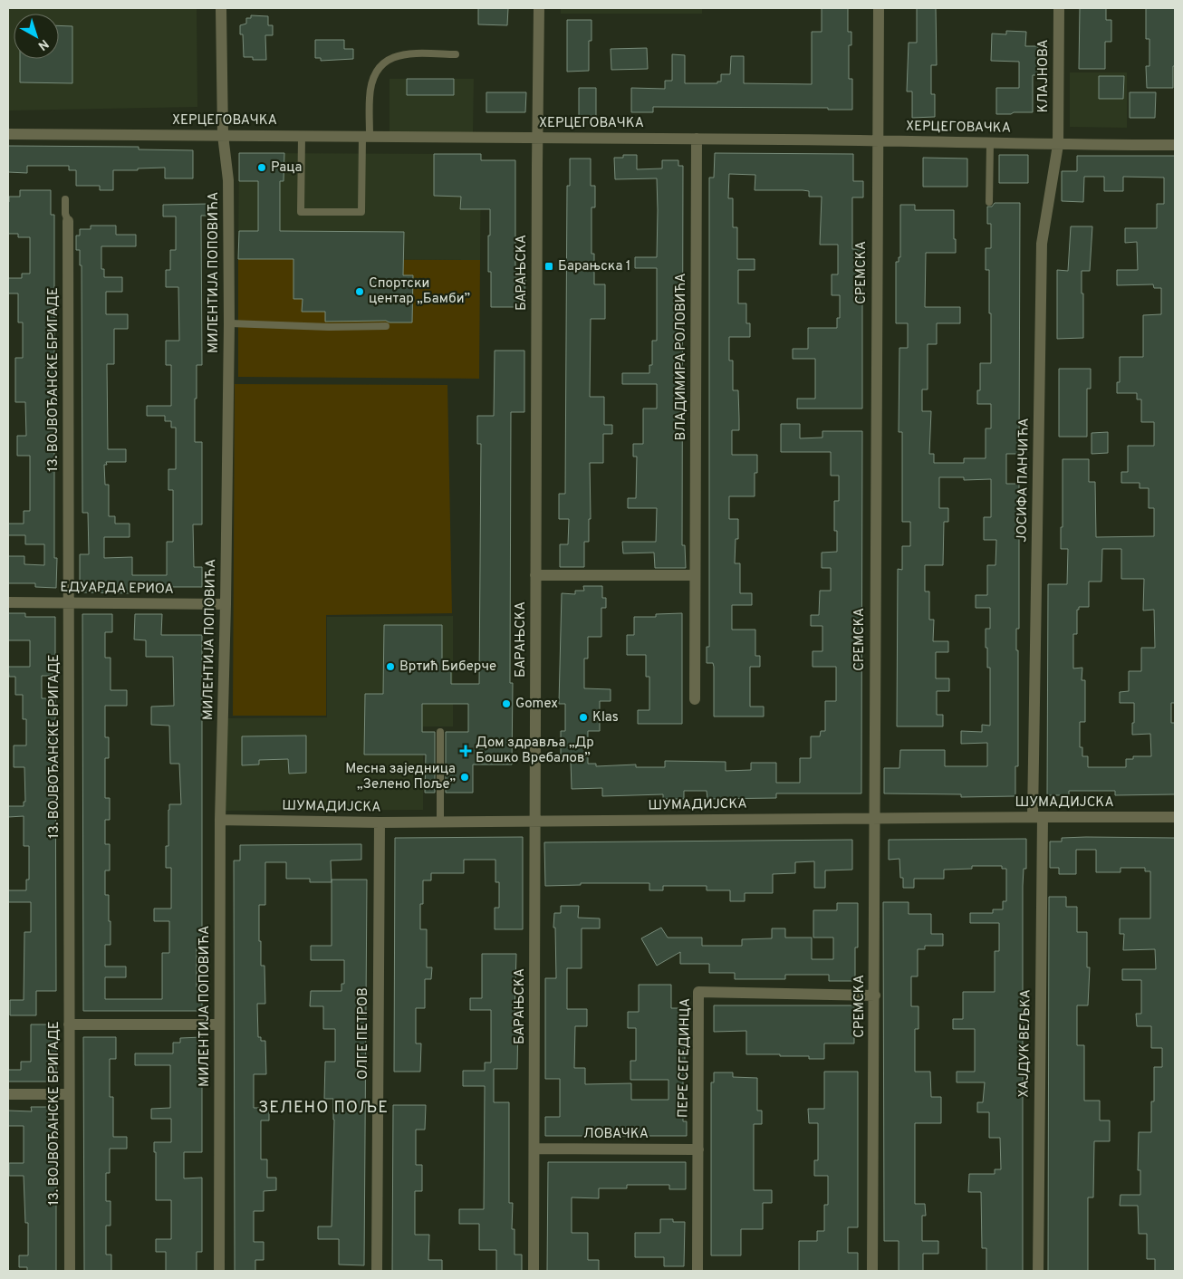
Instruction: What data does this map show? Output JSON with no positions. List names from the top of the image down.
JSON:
{
  "streets": {
    "street": [
      "КЛАЈНОВА",
      "ХЕРЦЕГОВАЧКА",
      "МИЛЕНТИЈА ПОПОВИЋА",
      "БАРАЊСКА",
      "СРЕМСКА",
      "ВЛАДИМИРА РОЛОВИЋА",
      "13. ВОЈВОЂАНСКЕ БРИГАДЕ",
      "ЈОСИФА ПАНЧИЋА",
      "ЕДУАРДА ЕРИОА",
      "ШУМАДИЈСКА",
      "ОЛГЕ ПЕТРОВ",
      "ХАЈДУК ВЕЉКА",
      "ПЕРЕ СЕГЕДИНЦА",
      "ЛОВАЧКА"
    ]
  },
  "crossings": [
    ["КЛАЈНОВА", "ХЕРЦЕГОВАЧКА"],
    ["КЛАЈНОВА", "ЈОСИФА ПАНЧИЋА"],
    ["ХЕРЦЕГОВАЧКА", "МИЛЕНТИЈА ПОПОВИЋА"],
    ["ХЕРЦЕГОВАЧКА", "БАРАЊСКА"],
    ["ХЕРЦЕГОВАЧКА", "СРЕМСКА"],
    ["ХЕРЦЕГОВАЧКА", "ВЛАДИМИРА РОЛОВИЋА"],
    ["ХЕРЦЕГОВАЧКА", "ЈОСИФА ПАНЧИЋА"],
    ["МИЛЕНТИЈА ПОПОВИЋА", "ЕДУАРДА ЕРИОА"],
    ["МИЛЕНТИЈА ПОПОВИЋА", "ШУМАДИЈСКА"],
    ["БАРАЊСКА", "ШУМАДИЈСКА"],
    ["БАРАЊСКА", "ЛОВАЧКА"],
    ["СРЕМСКА", "ШУМАДИЈСКА"],
    ["СРЕМСКА", "ПЕРЕ СЕГЕДИНЦА"],
    ["13. ВОЈВОЂАНСКЕ БРИГАДЕ", "ЕДУАРДА ЕРИОА"],
    ["ЈОСИФА ПАНЧИЋА", "ШУМАДИЈСКА"],
    ["ЈОСИФА ПАНЧИЋА", "ХАЈДУК ВЕЉКА"],
    ["ШУМАДИЈСКА", "ОЛГЕ ПЕТРОВ"],
    ["ШУМАДИЈСКА", "ХАЈДУК ВЕЉКА"],
    ["ПЕРЕ СЕГЕДИНЦА", "ЛОВАЧКА"]
  ],
  "districts": ["ЗЕЛЕНО ПОЉЕ"],
  "places": {
    "other": [
      "Раца",
      "Спортски центар „Бамби”",
      "Вртић Биберче",
      "Gomex",
      "Klas",
      "Месна заједница „Зелено Поље”"
    ],
    "transit": ["Барањска 1"],
    "health": ["Дом здравља „Др Бошко Вребалов”"]
  },
  "north": "bottom right"
}
